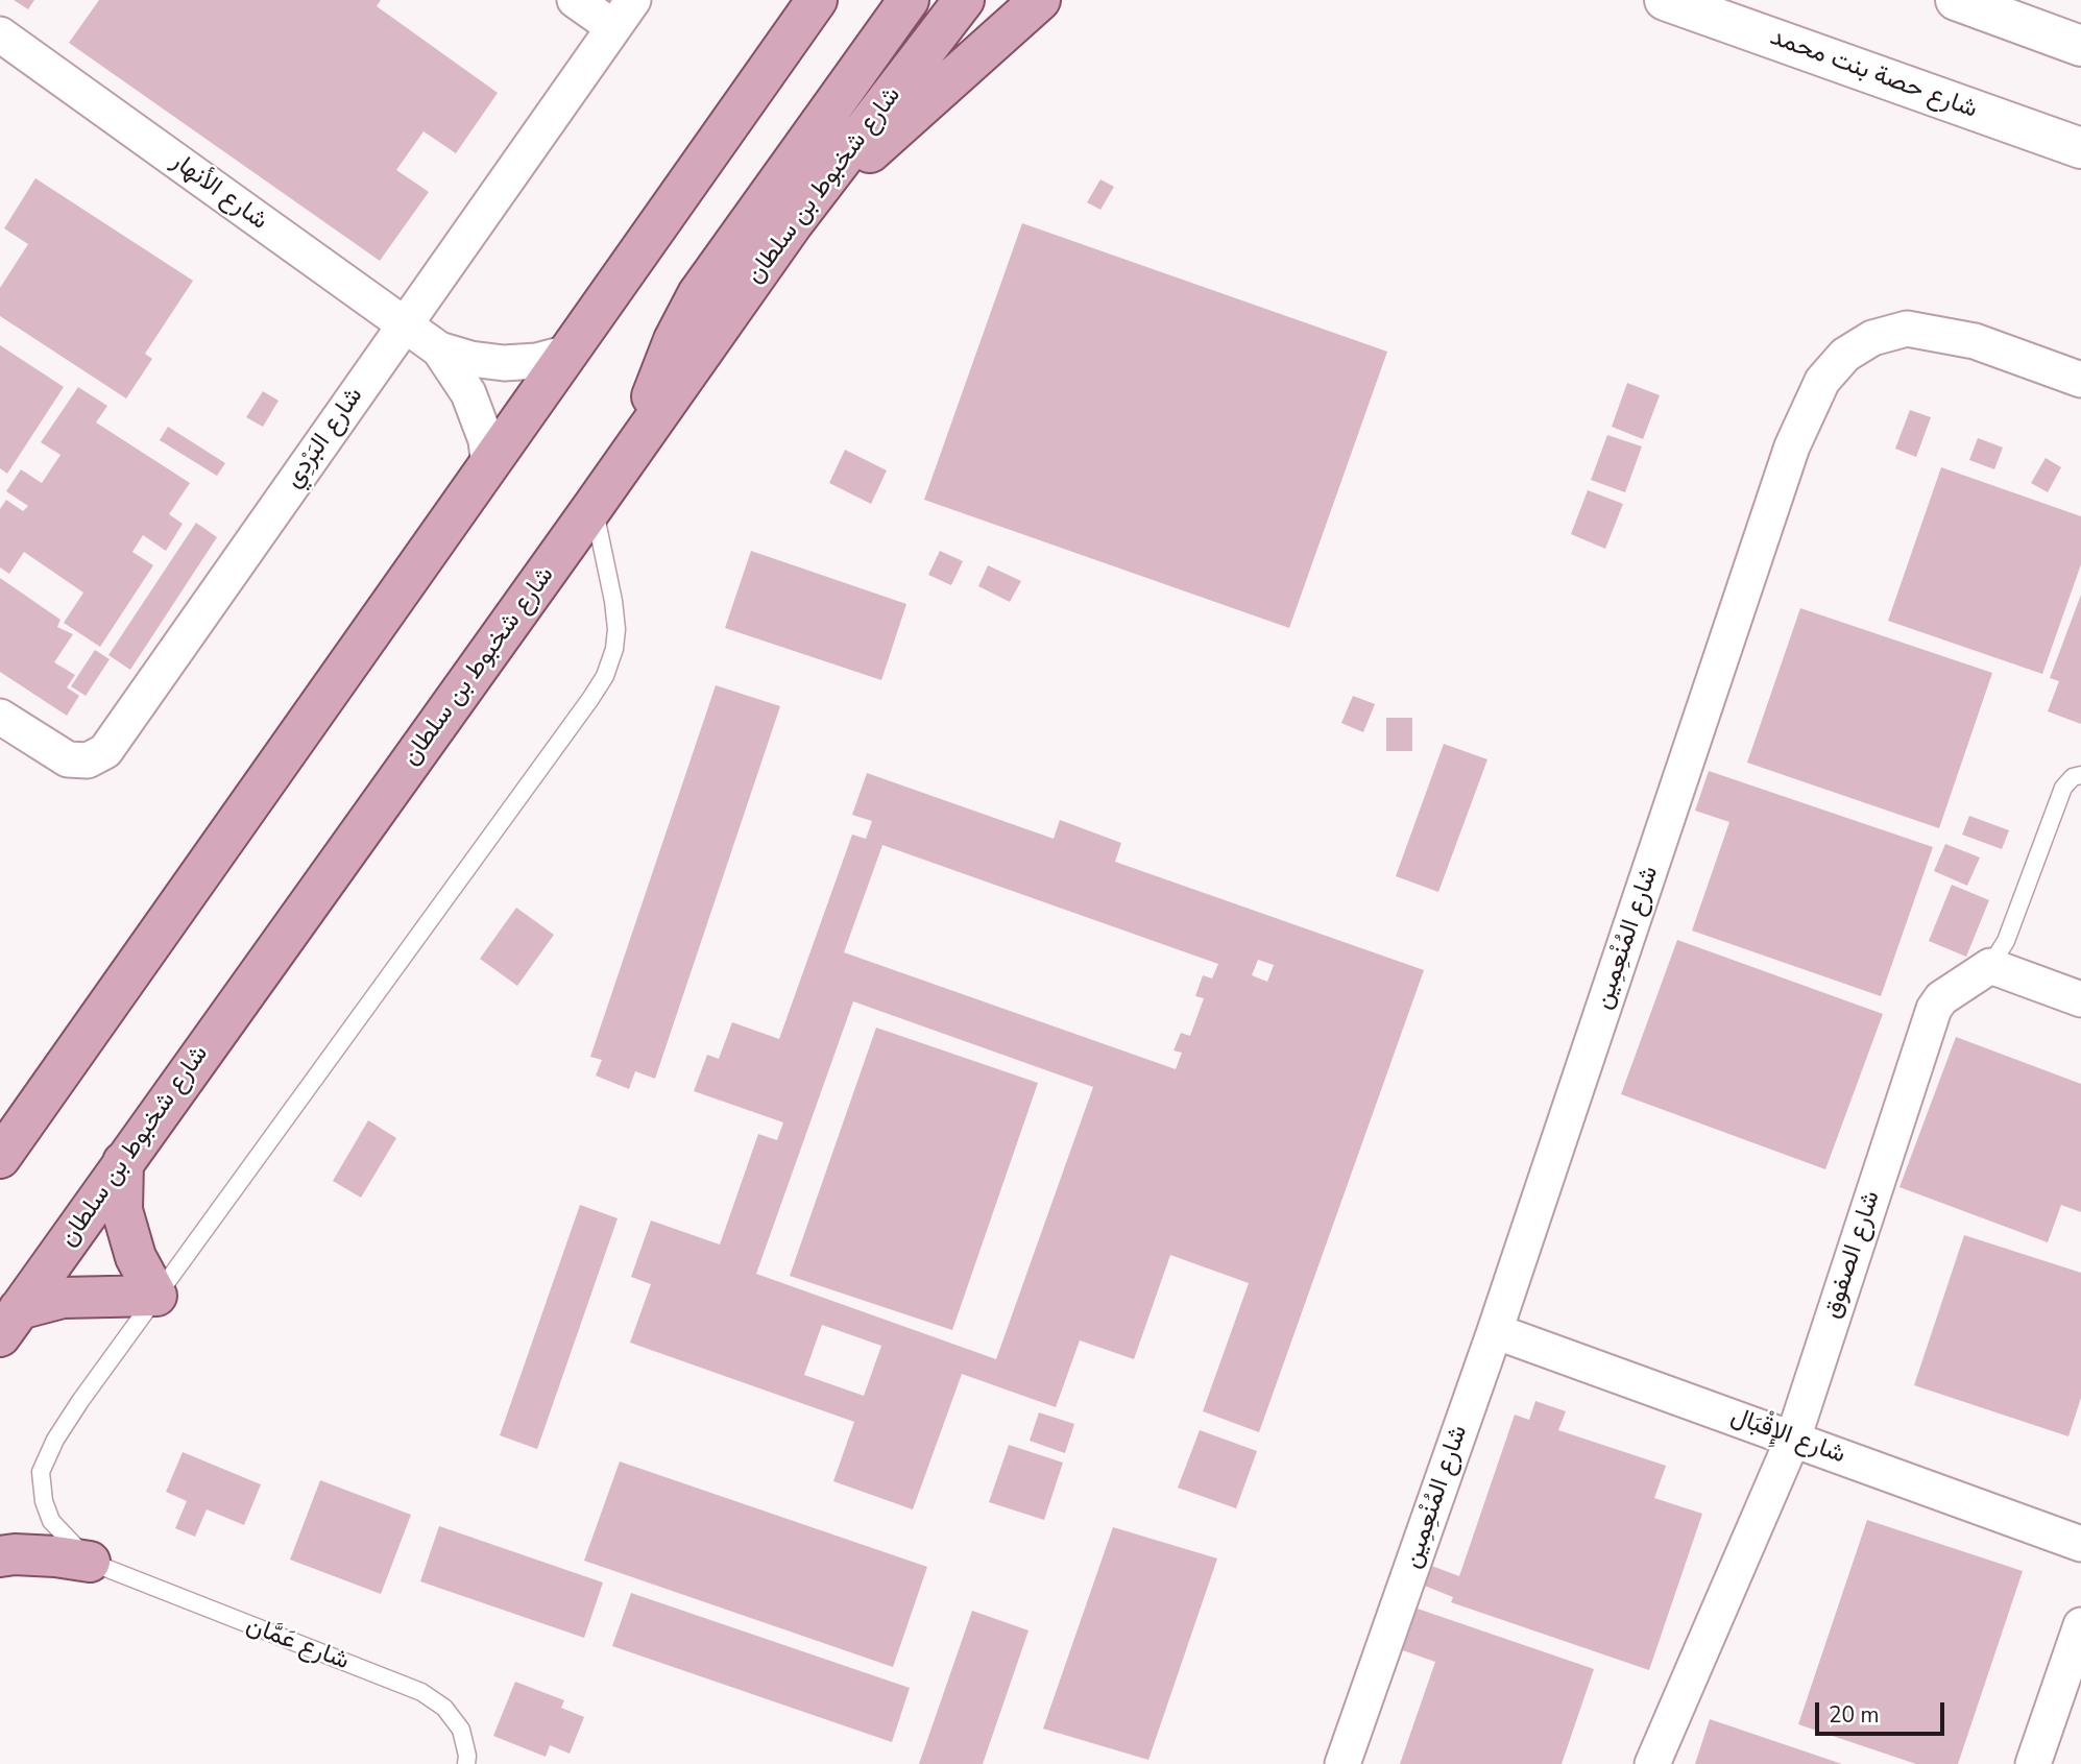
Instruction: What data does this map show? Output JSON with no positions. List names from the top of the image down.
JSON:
{
  "streets": {
    "main road": ["شارع حصة بنت محمد", "شارع شخبوط بن سلطان"],
    "street": [
      "شارع الأنهار",
      "شارع البَرْدِي",
      "شارع المُنْعِمِين",
      "شارع الصفوق",
      "شارع الإِقْبَال"
    ],
    "lane": ["شارع عَمَّان"]
  },
  "crossings": [
    ["شارع الأنهار", "شارع البَرْدِي"],
    ["شارع المُنْعِمِين", "شارع الإِقْبَال"],
    ["شارع الصفوق", "شارع الإِقْبَال"]
  ],
  "scale_bar": "20 m"
}
